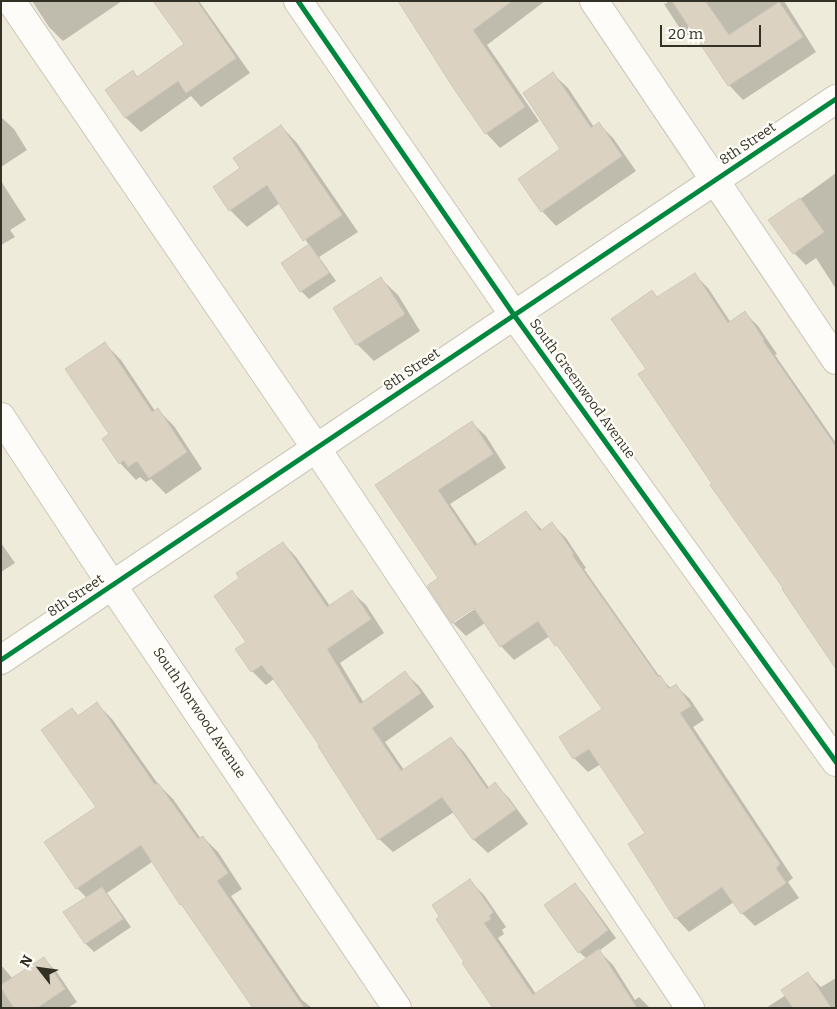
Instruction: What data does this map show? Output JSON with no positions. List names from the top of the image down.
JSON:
{
  "streets": {
    "street": ["8th Street", "South Greenwood Avenue", "South Norwood Avenue"]
  },
  "crossings": [
    ["8th Street", "South Greenwood Avenue"],
    ["8th Street", "South Norwood Avenue"]
  ],
  "scale_bar": "20 m",
  "north": "top left"
}
